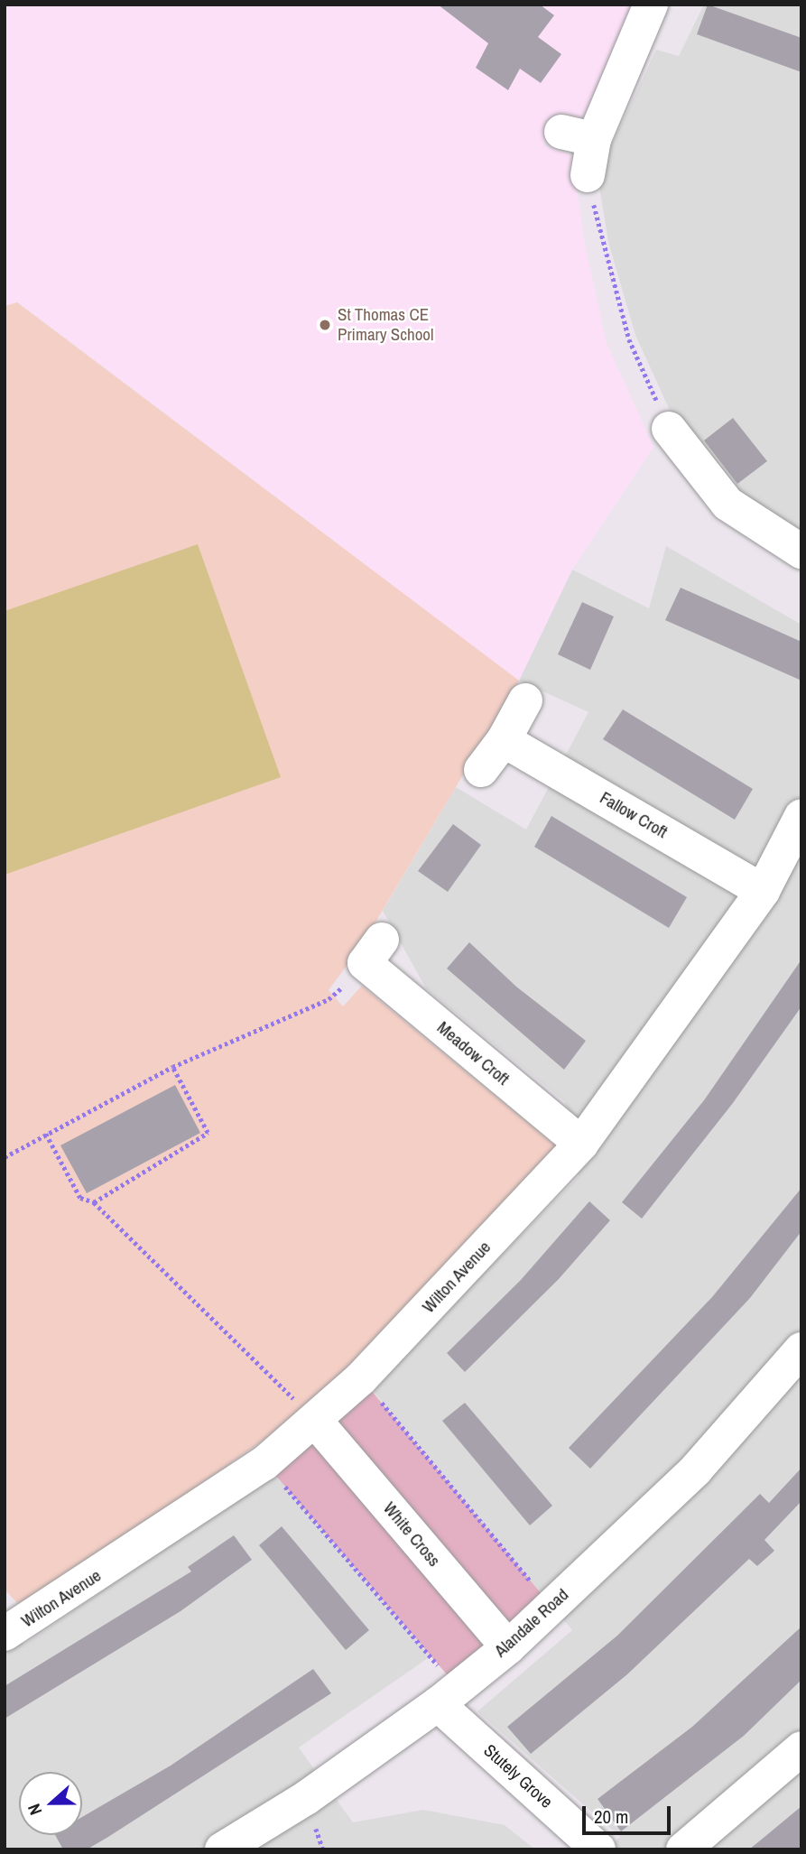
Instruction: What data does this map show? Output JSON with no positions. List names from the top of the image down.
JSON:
{
  "streets": {
    "street": [
      "Fallow Croft",
      "Meadow Croft",
      "Wilton Avenue",
      "White Cross",
      "Alandale Road",
      "Stutely Grove"
    ]
  },
  "crossings": [
    ["Fallow Croft", "Wilton Avenue"],
    ["Meadow Croft", "Wilton Avenue"],
    ["Wilton Avenue", "White Cross"],
    ["White Cross", "Alandale Road"],
    ["Alandale Road", "Stutely Grove"]
  ],
  "places": ["St Thomas CE Primary School"],
  "scale_bar": "20 m",
  "north": "left"
}
